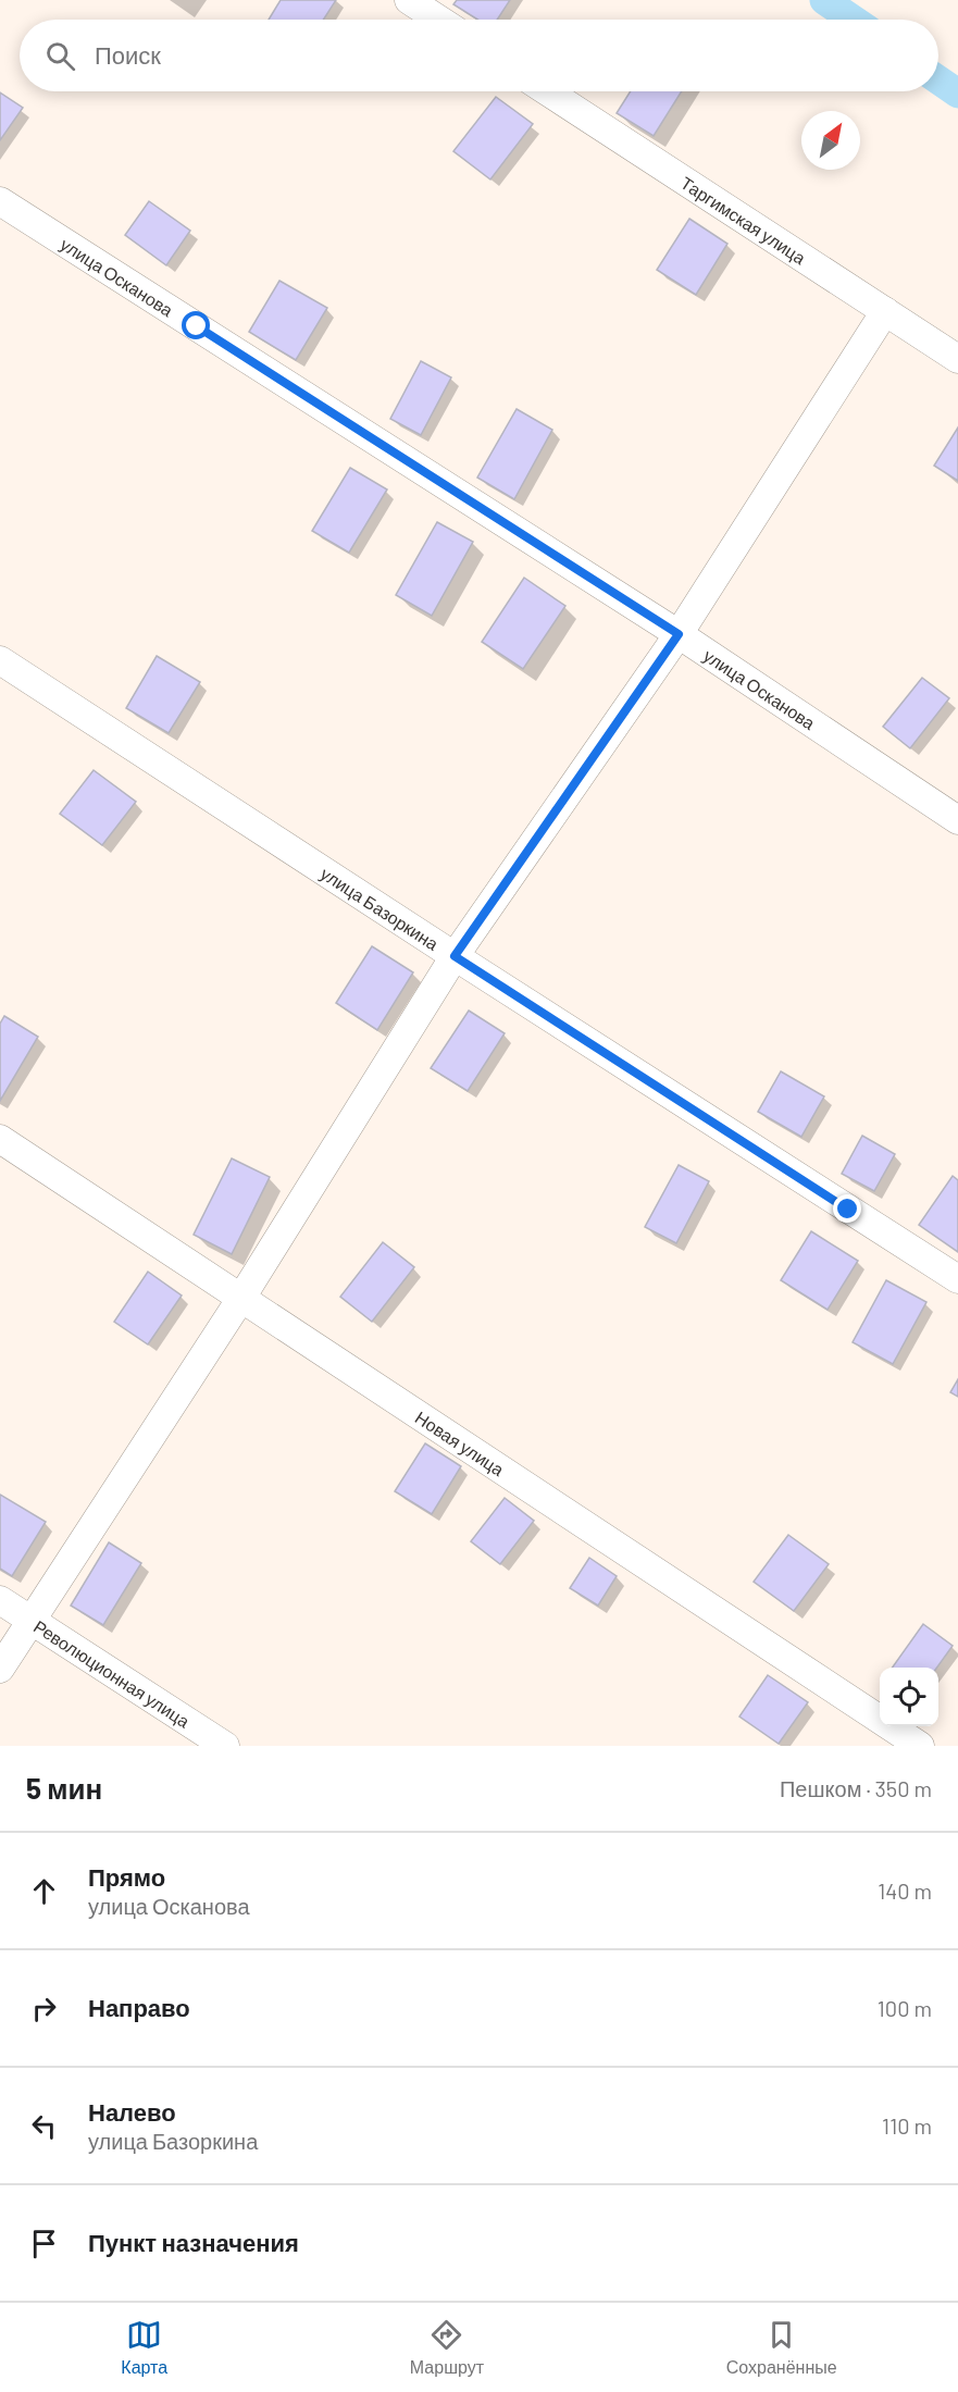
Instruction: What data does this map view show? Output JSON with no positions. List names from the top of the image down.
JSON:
{
  "streets": {
    "street": [
      "Таргимская улица",
      "улица Осканова",
      "улица Базоркина",
      "Новая улица",
      "Революционная улица"
    ]
  },
  "north": "top right",
  "page": {
    "search": "Поиск",
    "heading": ["5 мин", "Пешком · 350 m"],
    "list": [
      ["Прямо", "улица Осканова", "140 m"],
      ["Направо", "100 m"],
      ["Налево", "улица Базоркина", "110 m"],
      "Пункт назначения"
    ],
    "nav": ["Карта", "Маршрут", "Сохранённые"]
  }
}
